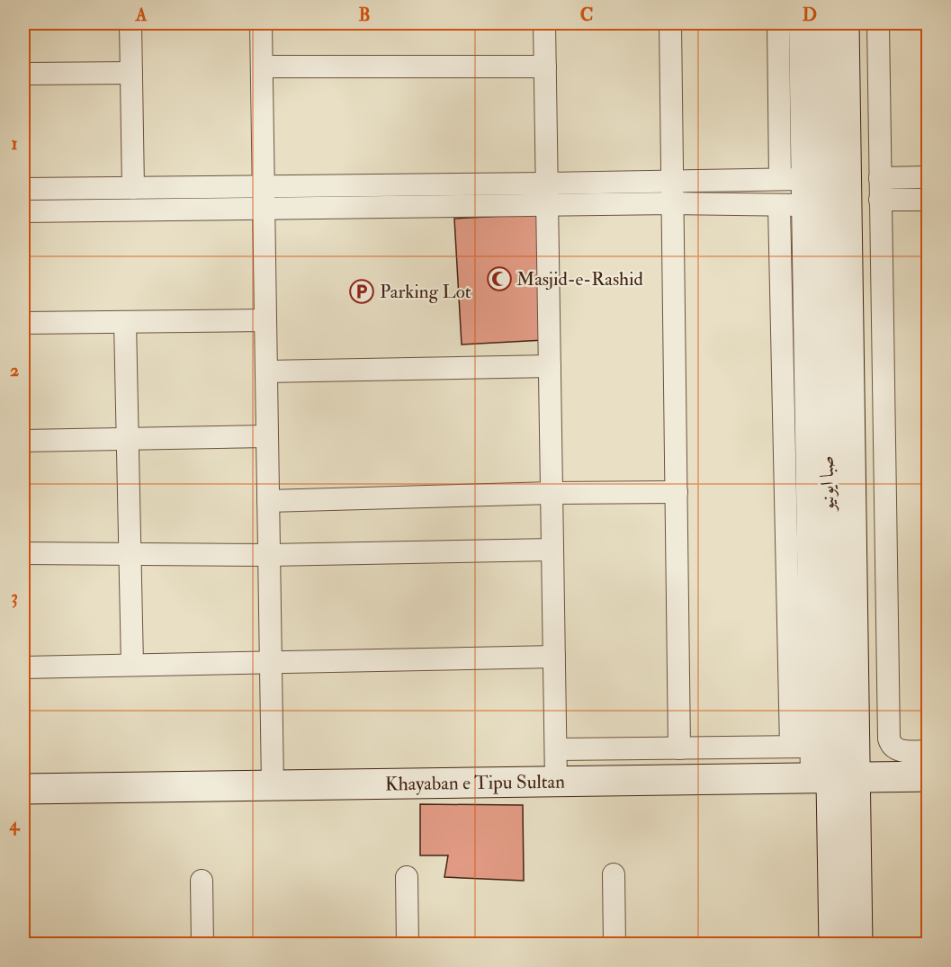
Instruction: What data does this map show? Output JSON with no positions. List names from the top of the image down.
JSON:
{
  "streets": {
    "main road": ["صبا ایونیو", "Khayaban e Tipu Sultan"]
  },
  "crossings": [
    ["صبا ایونیو", "Khayaban e Tipu Sultan"]
  ],
  "places": {
    "mosque": ["Masjid-e-Rashid"],
    "parking": ["Parking Lot"]
  },
  "grid": {
    "columns": [
      "A",
      "B",
      "C",
      "D"
    ],
    "rows": [
      "1",
      "2",
      "3",
      "4"
    ]
  }
}
